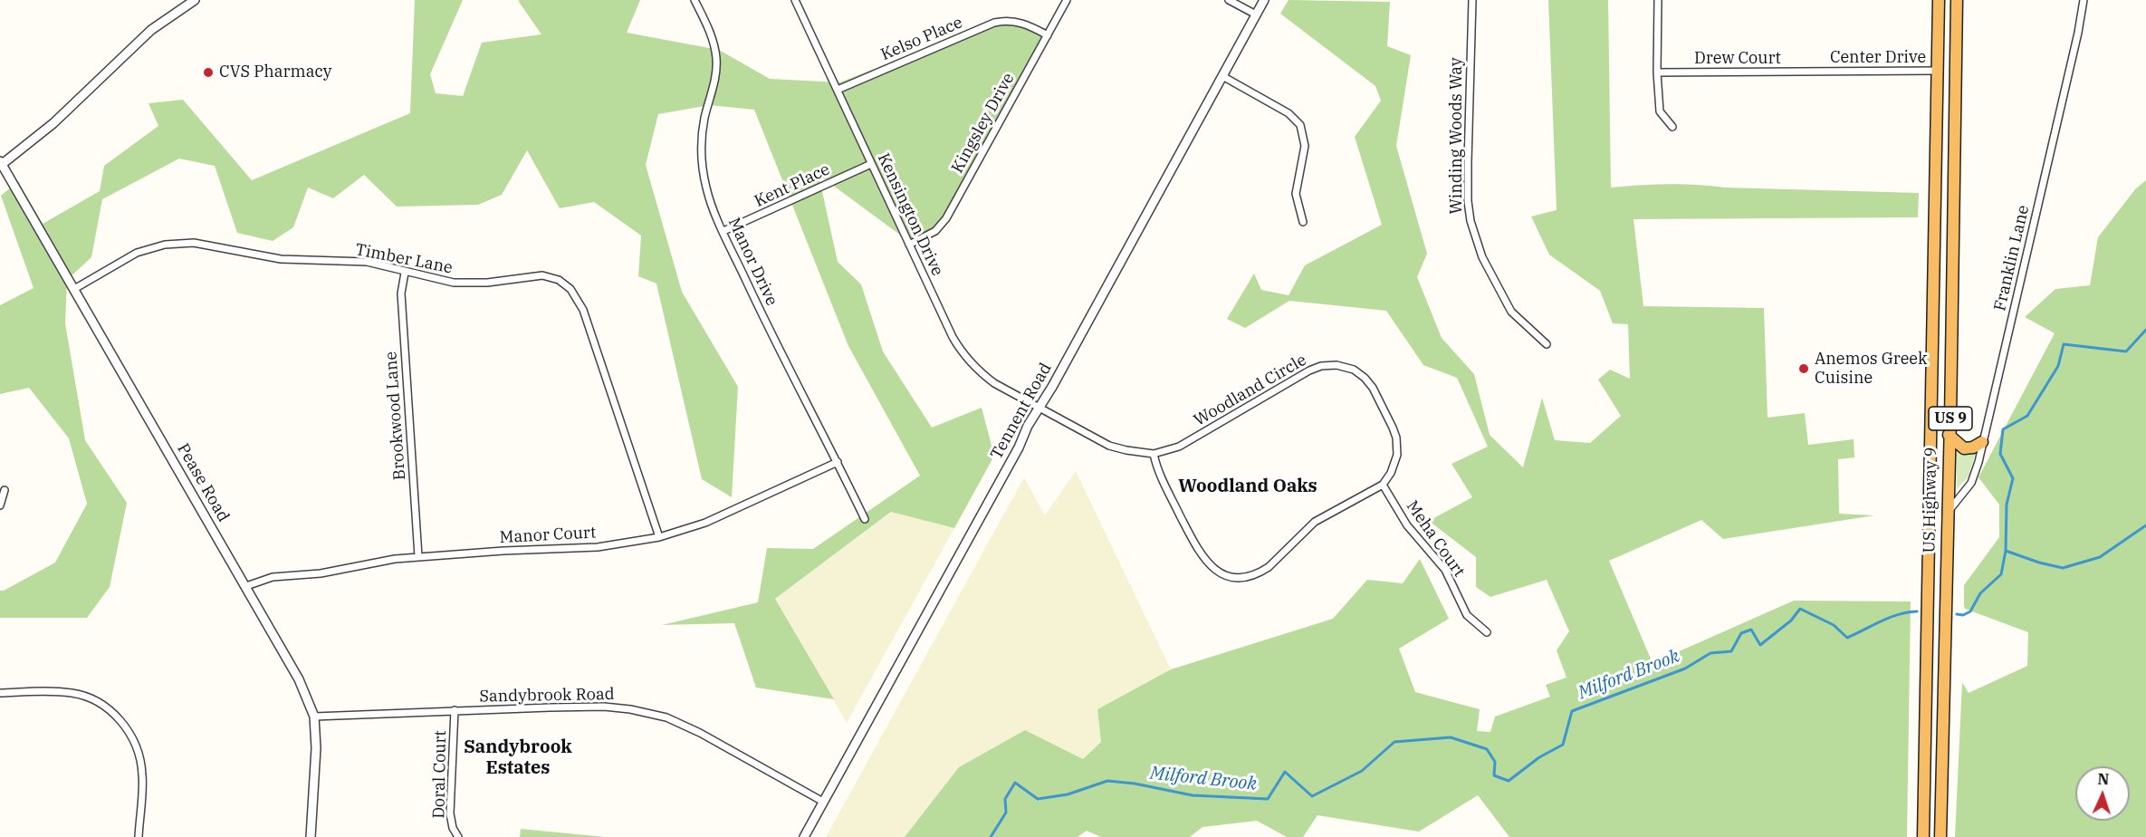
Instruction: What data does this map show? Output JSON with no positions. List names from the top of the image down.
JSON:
{
  "streets": {
    "highway": ["US 9", "US Highway 9"],
    "street": [
      "Kelso Place",
      "Center Drive",
      "Drew Court",
      "Kingsley Drive",
      "Winding Woods Way",
      "Kent Place",
      "Kensington Drive",
      "Franklin Lane",
      "Timber Lane",
      "Manor Drive",
      "Woodland Circle",
      "Tennent Road",
      "Brookwood Lane",
      "Pease Road",
      "Manor Court",
      "Meha Court",
      "Sandybrook Road",
      "Doral Court"
    ]
  },
  "crossings": [
    ["Kelso Place", "Kingsley Drive"],
    ["Kelso Place", "Kensington Drive"],
    ["Center Drive", "Drew Court"],
    ["Center Drive", "US Highway 9"],
    ["Kingsley Drive", "Kensington Drive"],
    ["Kent Place", "Kensington Drive"],
    ["Kent Place", "Manor Drive"],
    ["Kensington Drive", "Woodland Circle"],
    ["Kensington Drive", "Tennent Road"],
    ["Franklin Lane", "US Highway 9"],
    ["Timber Lane", "Brookwood Lane"],
    ["Timber Lane", "Pease Road"],
    ["Timber Lane", "Manor Court"],
    ["Manor Drive", "Manor Court"],
    ["Woodland Circle", "Tennent Road"],
    ["Woodland Circle", "Meha Court"],
    ["Tennent Road", "Sandybrook Road"],
    ["Brookwood Lane", "Manor Court"],
    ["Pease Road", "Manor Court"],
    ["Pease Road", "Sandybrook Road"],
    ["Sandybrook Road", "Doral Court"]
  ],
  "districts": ["Woodland Oaks", "Sandybrook Estates"],
  "water": ["Milford Brook"],
  "places": ["CVS Pharmacy", "Anemos Greek Cuisine"],
  "north": "top"
}
